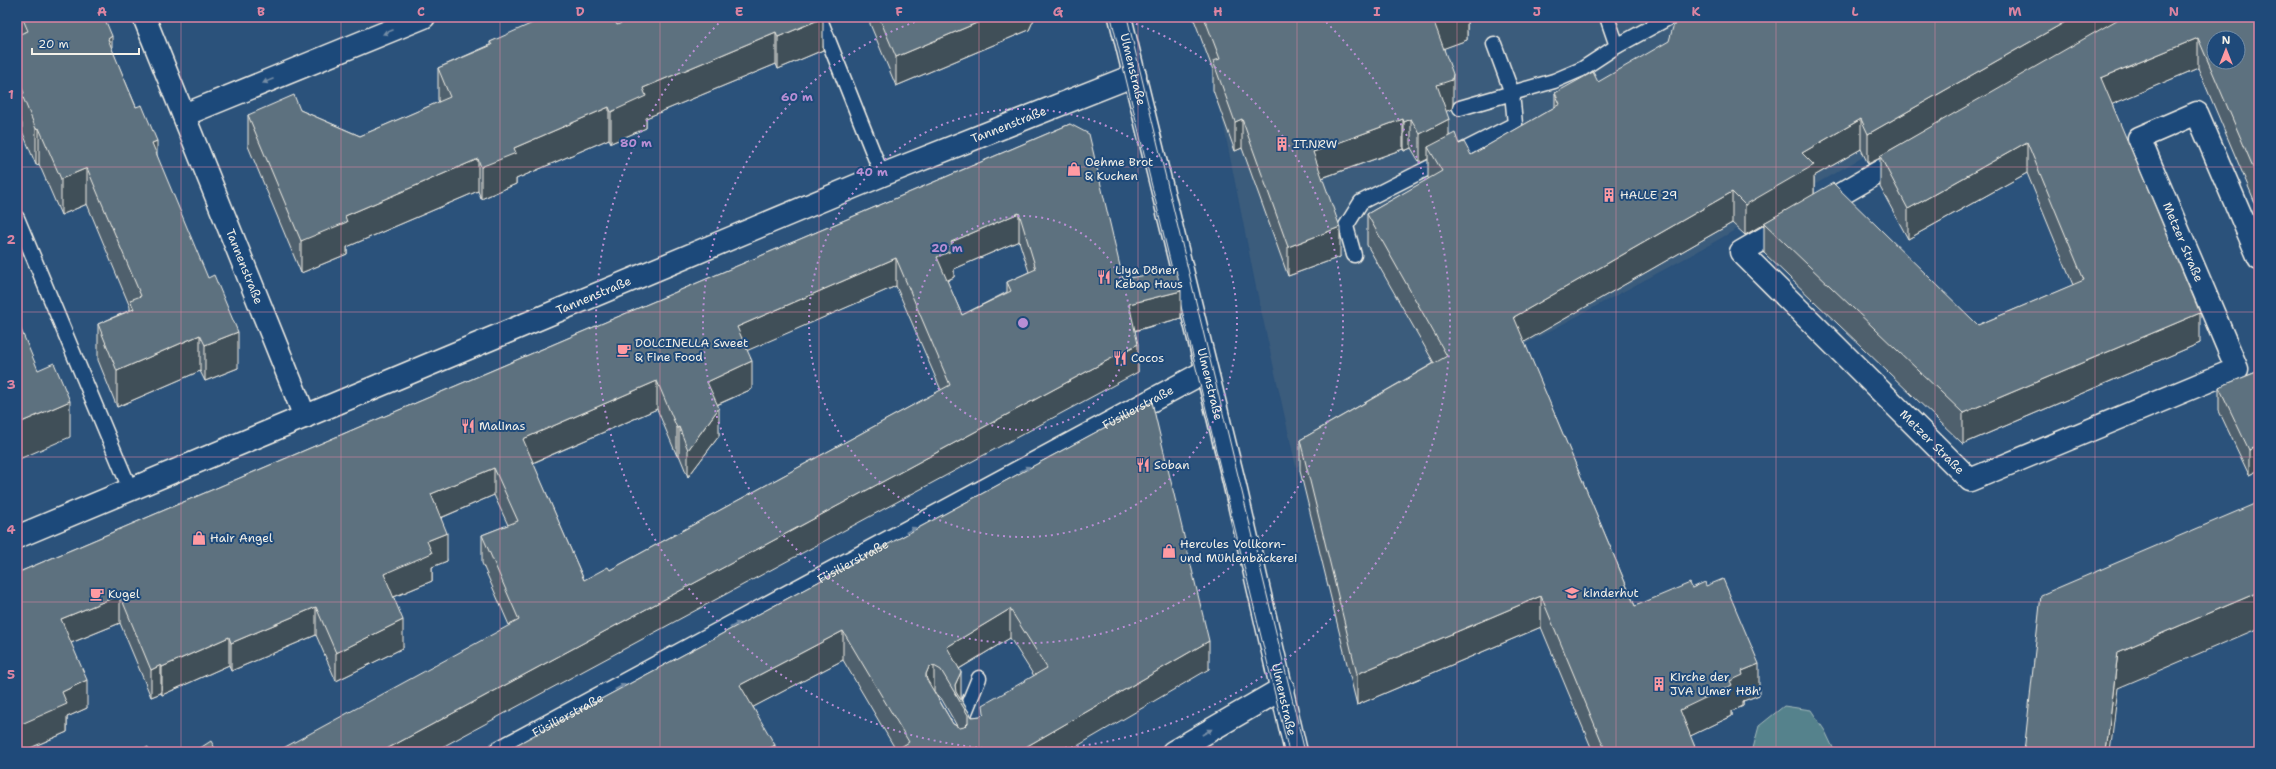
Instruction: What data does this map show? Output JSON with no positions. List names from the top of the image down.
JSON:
{
  "streets": {
    "street": [
      "Ulmenstraße",
      "Tannenstraße",
      "Metzer Straße",
      "Füsilierstraße"
    ]
  },
  "crossings": [
    ["Ulmenstraße", "Tannenstraße"],
    ["Ulmenstraße", "Füsilierstraße"]
  ],
  "one_way": ["Füsilierstraße"],
  "places": {
    "building": ["IT.NRW", "HALLE 29", "Kirche der JVA Ulmer Höh'"],
    "shop": ["Oehme Brot & Kuchen", "Hair Angel", "Hercules Vollkorn- und Mühlenbäckerei"],
    "restaurant": [
      "Liya Döner Kebap Haus",
      "Cocos",
      "Malinas",
      "Soban"
    ],
    "cafe": ["DOLCINELLA Sweet & Fine Food", "Kugel"],
    "school or university": ["kinderhut"]
  },
  "scale_bar": "20 m",
  "north": "top",
  "grid": {
    "columns": [
      "A",
      "B",
      "C",
      "D",
      "E",
      "F",
      "G",
      "H",
      "I",
      "J",
      "K",
      "L",
      "M",
      "N"
    ],
    "rows": [
      "1",
      "2",
      "3",
      "4",
      "5"
    ]
  },
  "rings": [
    "60 m",
    "80 m",
    "40 m",
    "20 m"
  ]
}
